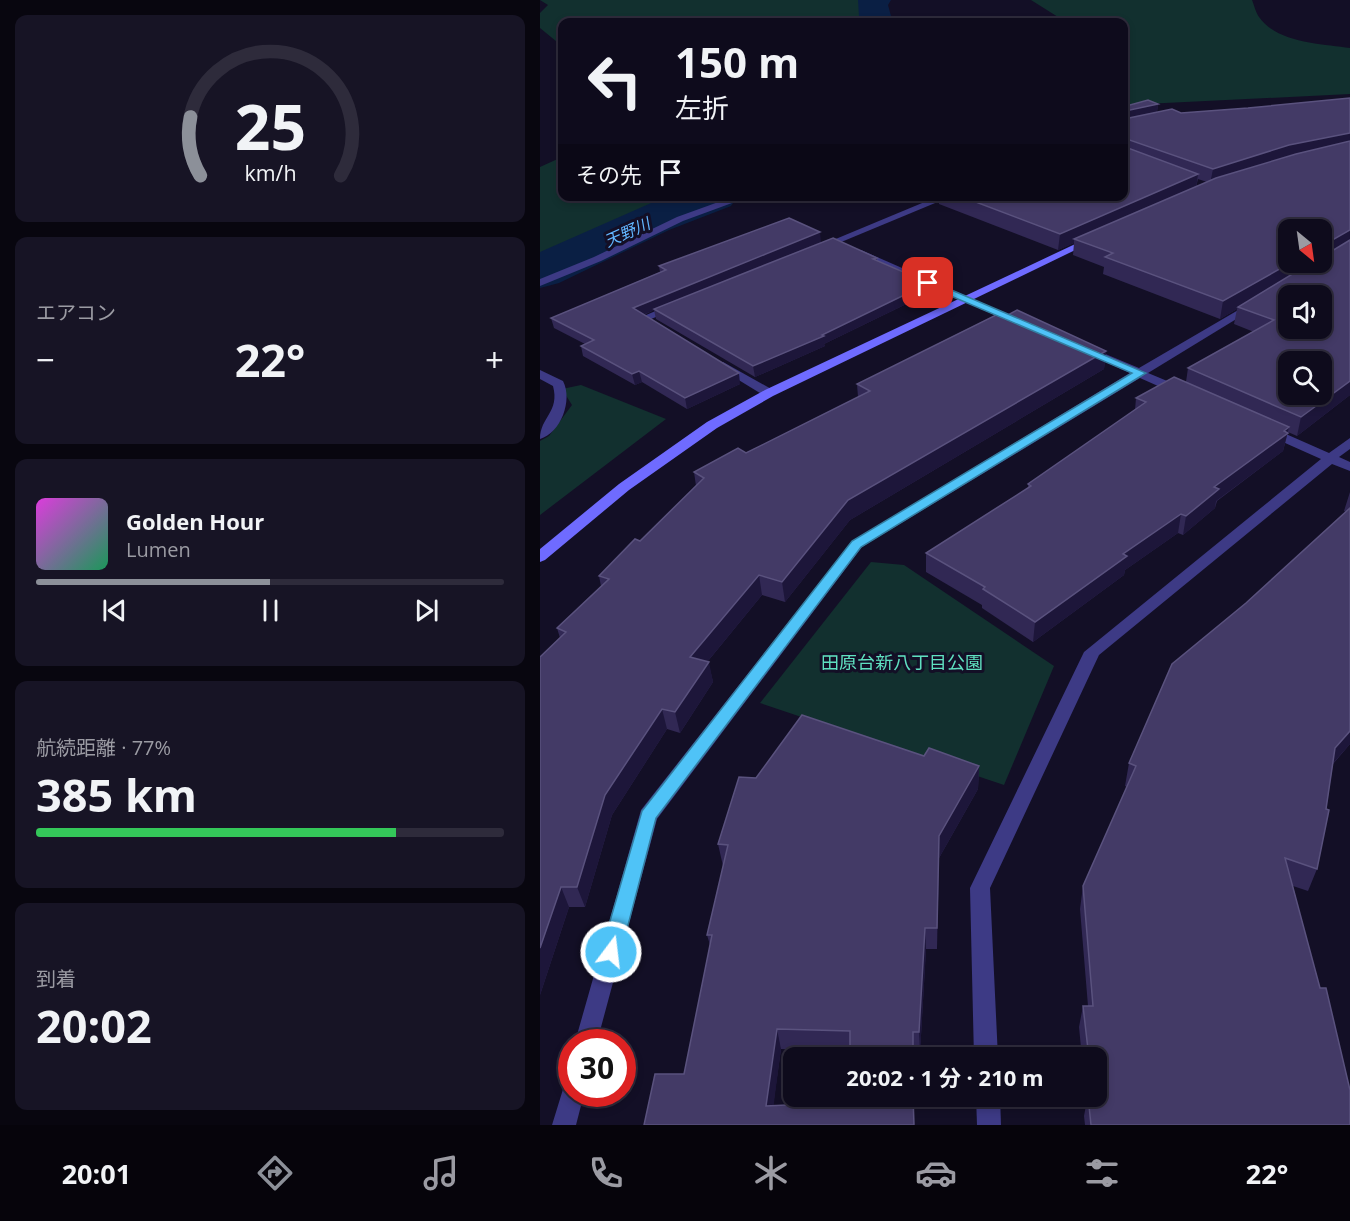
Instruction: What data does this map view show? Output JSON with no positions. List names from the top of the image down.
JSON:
{
  "water": ["天野川"],
  "parks": ["田原台新八丁目公園"],
  "north": "bottom right",
  "page": {
    "turn": ["150 m", "左折"],
    "then": "その先",
    "tile": [
      "エアコン",
      ["航続距離 · 77%", "385 km"],
      ["到着", "20:02"]
    ],
    "heat": ["−", "22°", "+"],
    "song": ["Golden Hour", "Lumen"],
    "limit": "30",
    "trip": "20:02 · 1 分 · 210 m",
    "tabs": ["20:01", "22°"],
    "gauge": ["25", "km/h"]
  }
}
